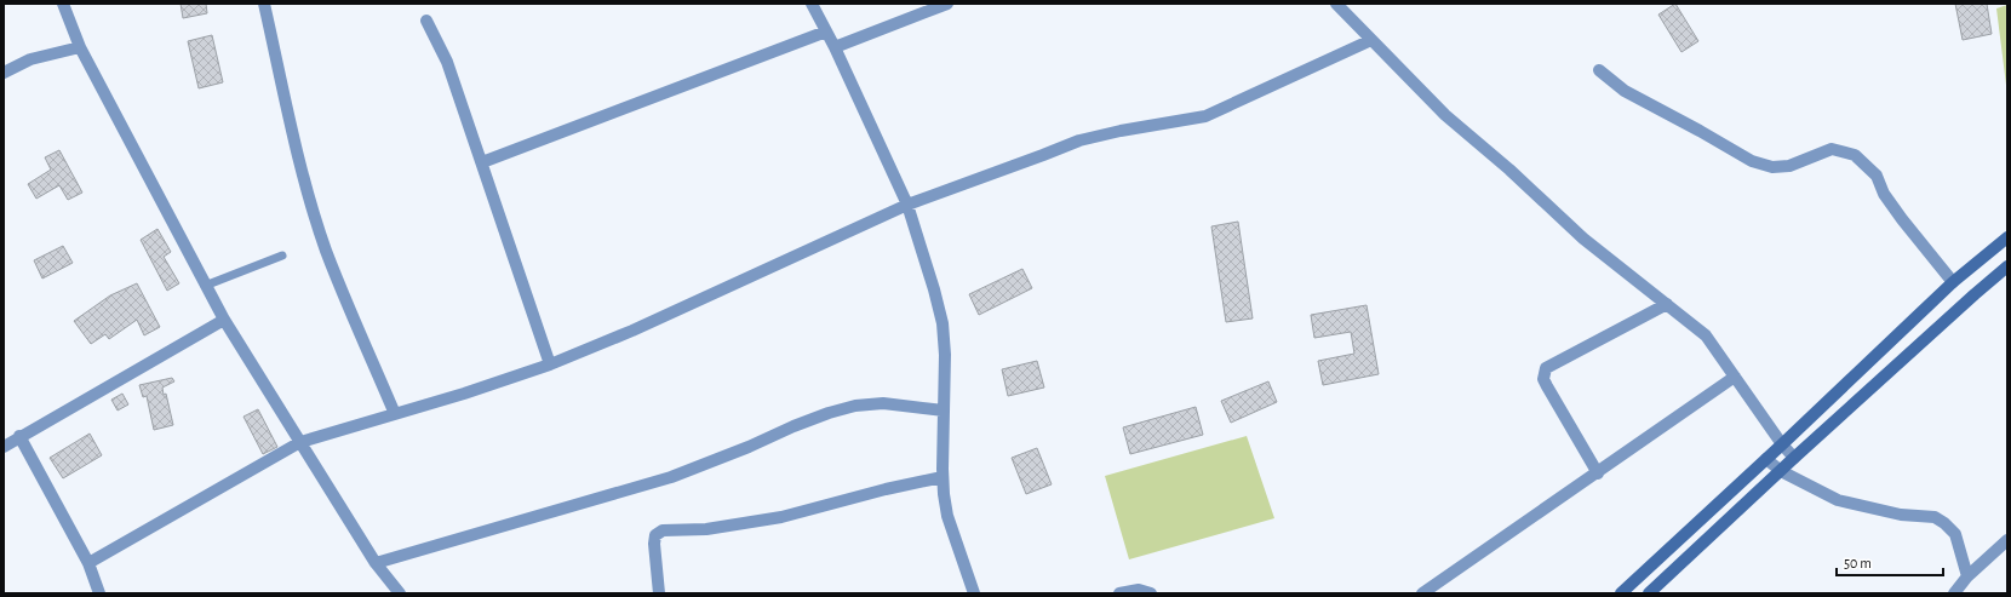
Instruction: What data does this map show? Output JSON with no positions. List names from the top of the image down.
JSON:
{
  "scale_bar": "50 m"
}
